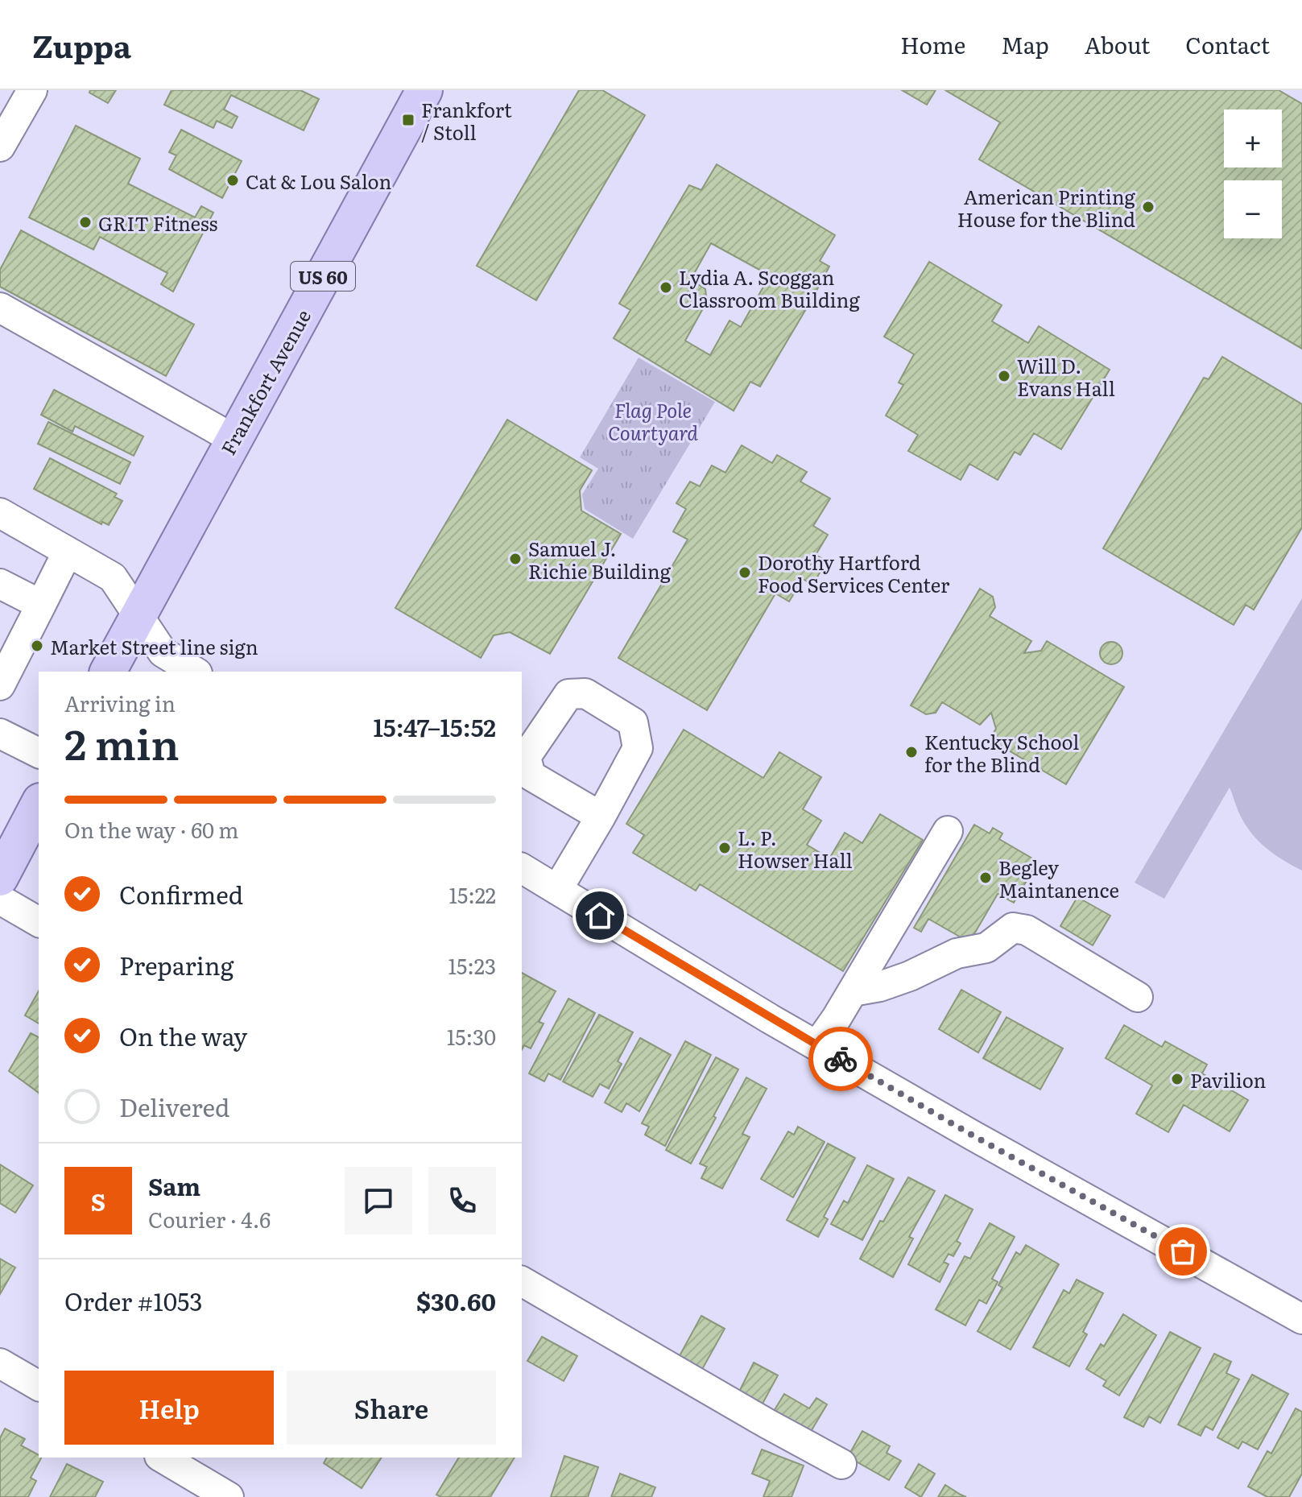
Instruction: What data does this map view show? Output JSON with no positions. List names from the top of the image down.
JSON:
{
  "streets": {
    "main road": ["US 60", "Frankfort Avenue"]
  },
  "parks": ["Flag Pole Courtyard"],
  "places": {
    "transit": ["Frankfort / Stoll"],
    "other": [
      "Cat & Lou Salon",
      "American Printing House for the Blind",
      "GRIT Fitness",
      "Lydia A. Scoggan Classroom Building",
      "Will D. Evans Hall",
      "Samuel J. Richie Building",
      "Dorothy Hartford Food Services Center",
      "Market Street line sign",
      "Kentucky School for the Blind",
      "L. P. Howser Hall",
      "Begley Maintanence",
      "Pavilion"
    ]
  },
  "page": {
    "header": "Zuppa",
    "nav": [
      "Home",
      "Map",
      "About",
      "Contact"
    ],
    "map_buttons": ["+", "−"],
    "heading": ["2 min", "Arriving in", "15:47–15:52"],
    "panel": [
      "Sam",
      "Courier · 4.6",
      "Order #1053",
      "$30.60"
    ],
    "bar": "On the way · 60 m",
    "list": [
      ["Confirmed", "15:22"],
      ["Preparing", "15:23"],
      ["On the way", "15:30"],
      "Delivered"
    ],
    "round": "S",
    "buttons": ["Help", "Share"]
  }
}
